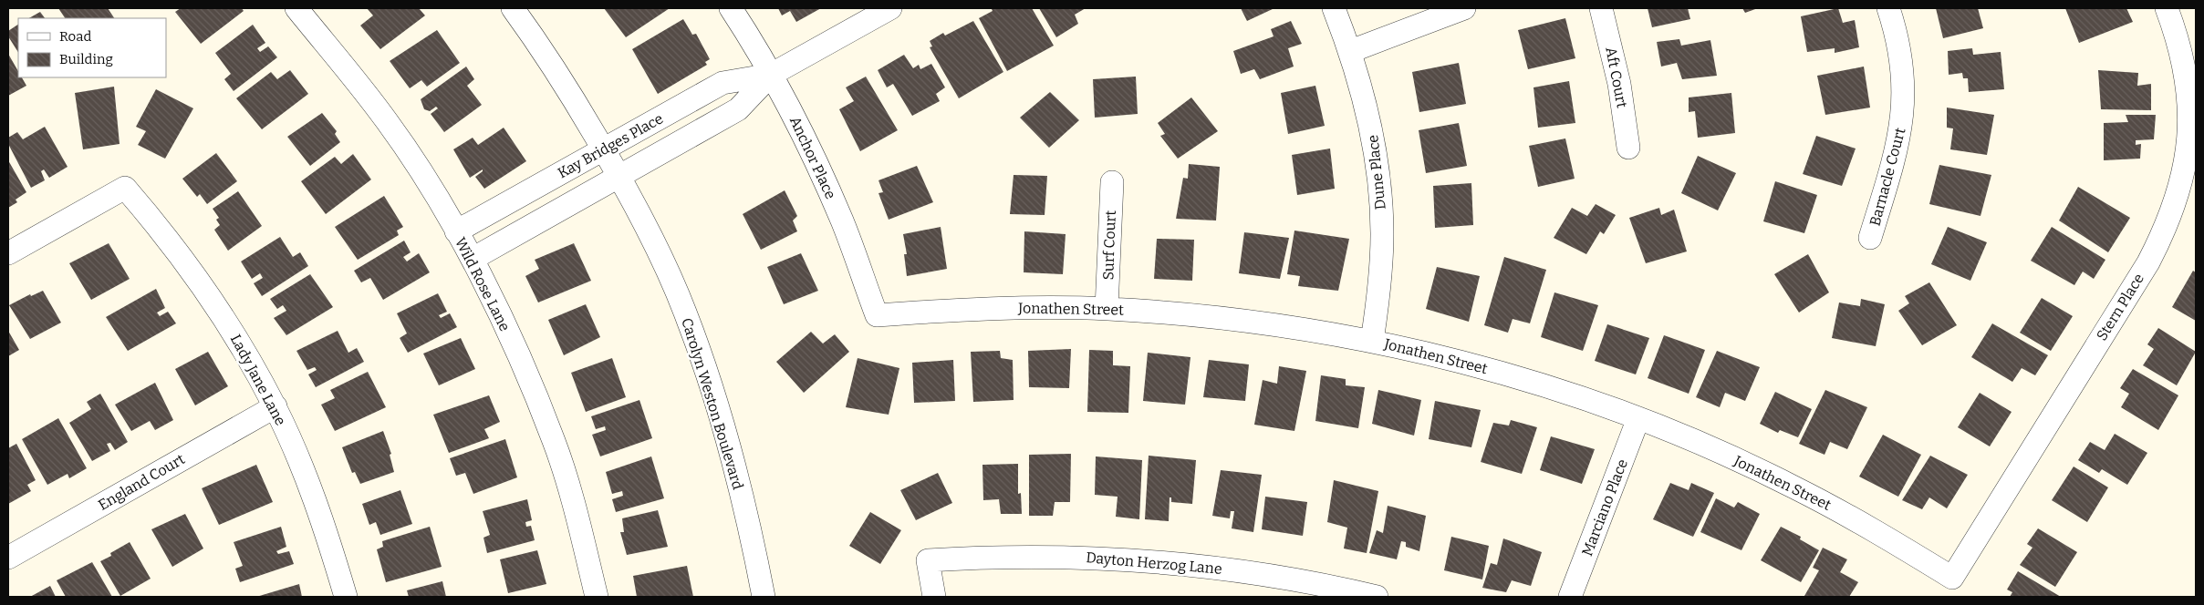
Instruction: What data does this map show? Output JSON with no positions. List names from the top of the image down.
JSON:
{
  "streets": {
    "street": [
      "Aft Court",
      "Kay Bridges Place",
      "Anchor Place",
      "Dune Place",
      "Barnacle Court",
      "Surf Court",
      "Wild Rose Lane",
      "Stern Place",
      "Jonathen Street",
      "Lady Jane Lane",
      "Carolyn Weston Boulevard",
      "England Court",
      "Marciano Place",
      "Dayton Herzog Lane"
    ]
  },
  "crossings": [
    ["Kay Bridges Place", "Anchor Place"],
    ["Kay Bridges Place", "Wild Rose Lane"],
    ["Kay Bridges Place", "Carolyn Weston Boulevard"],
    ["Anchor Place", "Jonathen Street"],
    ["Dune Place", "Jonathen Street"],
    ["Surf Court", "Jonathen Street"],
    ["Stern Place", "Jonathen Street"],
    ["Jonathen Street", "Marciano Place"],
    ["Lady Jane Lane", "England Court"]
  ],
  "legend": ["Road", "Building"]
}
